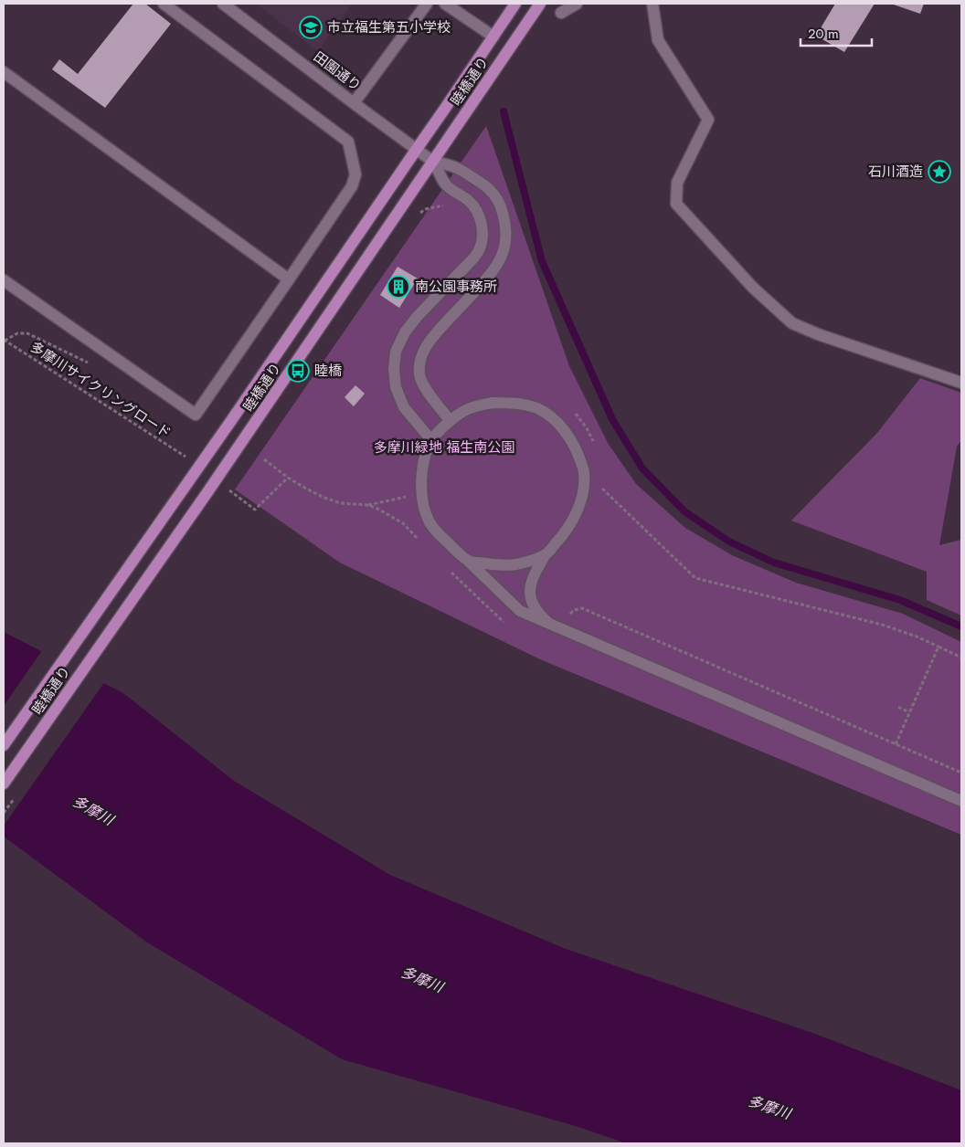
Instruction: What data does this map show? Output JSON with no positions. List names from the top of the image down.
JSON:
{
  "streets": {
    "main road": ["睦橋通り"],
    "street": ["田園通り"],
    "path": ["多摩川サイクリングロード"]
  },
  "crossings": [
    ["田園通り", "睦橋通り"]
  ],
  "water": ["多摩川"],
  "parks": ["多摩川緑地 福生南公園"],
  "places": {
    "school or university": ["市立福生第五小学校"],
    "place": ["石川酒造"],
    "building": ["南公園事務所"],
    "bus stop": ["睦橋"]
  },
  "scale_bar": "20 m"
}
